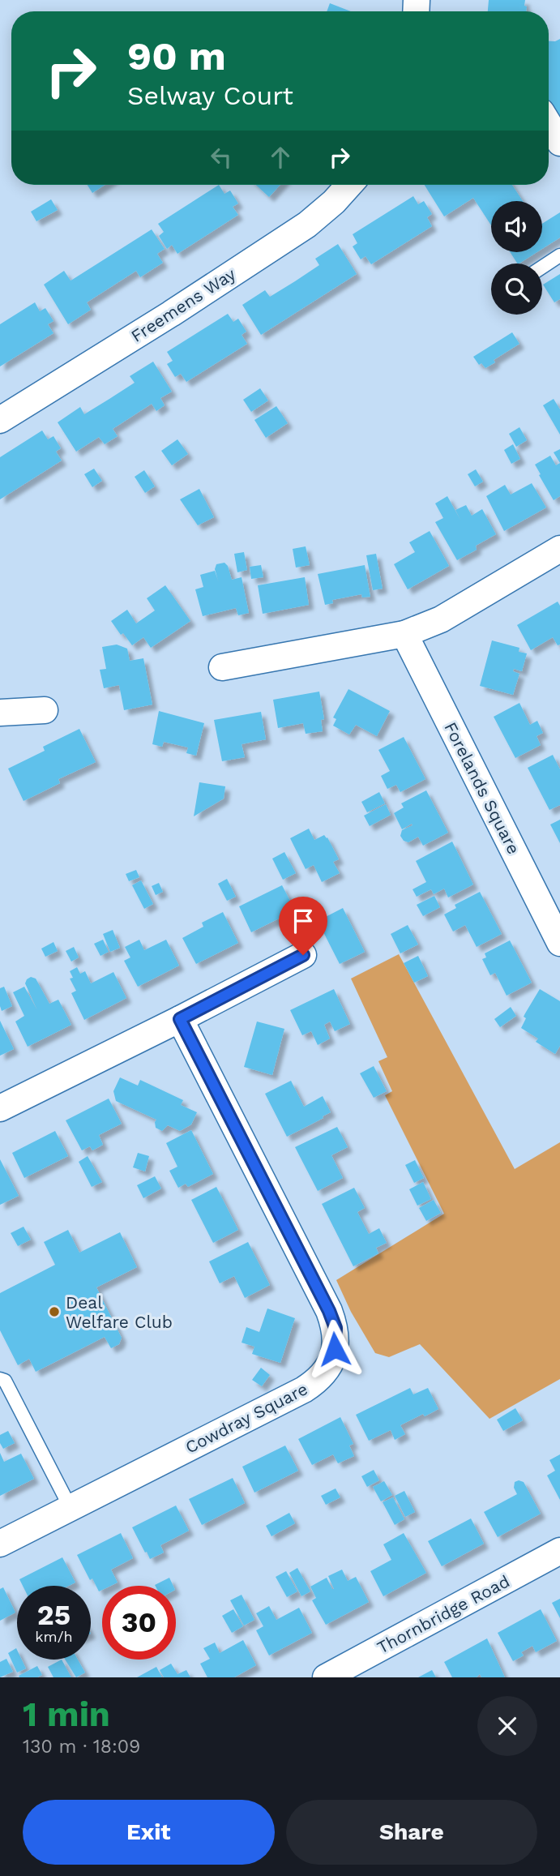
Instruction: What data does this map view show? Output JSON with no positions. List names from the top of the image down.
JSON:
{
  "streets": {
    "street": [
      "Freemens Way",
      "Forelands Square",
      "Cowdray Square",
      "Thornbridge Road"
    ]
  },
  "places": ["Deal Welfare Club"],
  "page": {
    "turn": ["90 m", "Selway Court"],
    "speed": "25 km/h",
    "limit": "30",
    "heading": ["1 min", "130 m · 18:09"],
    "buttons": ["Exit", "Share"]
  }
}
